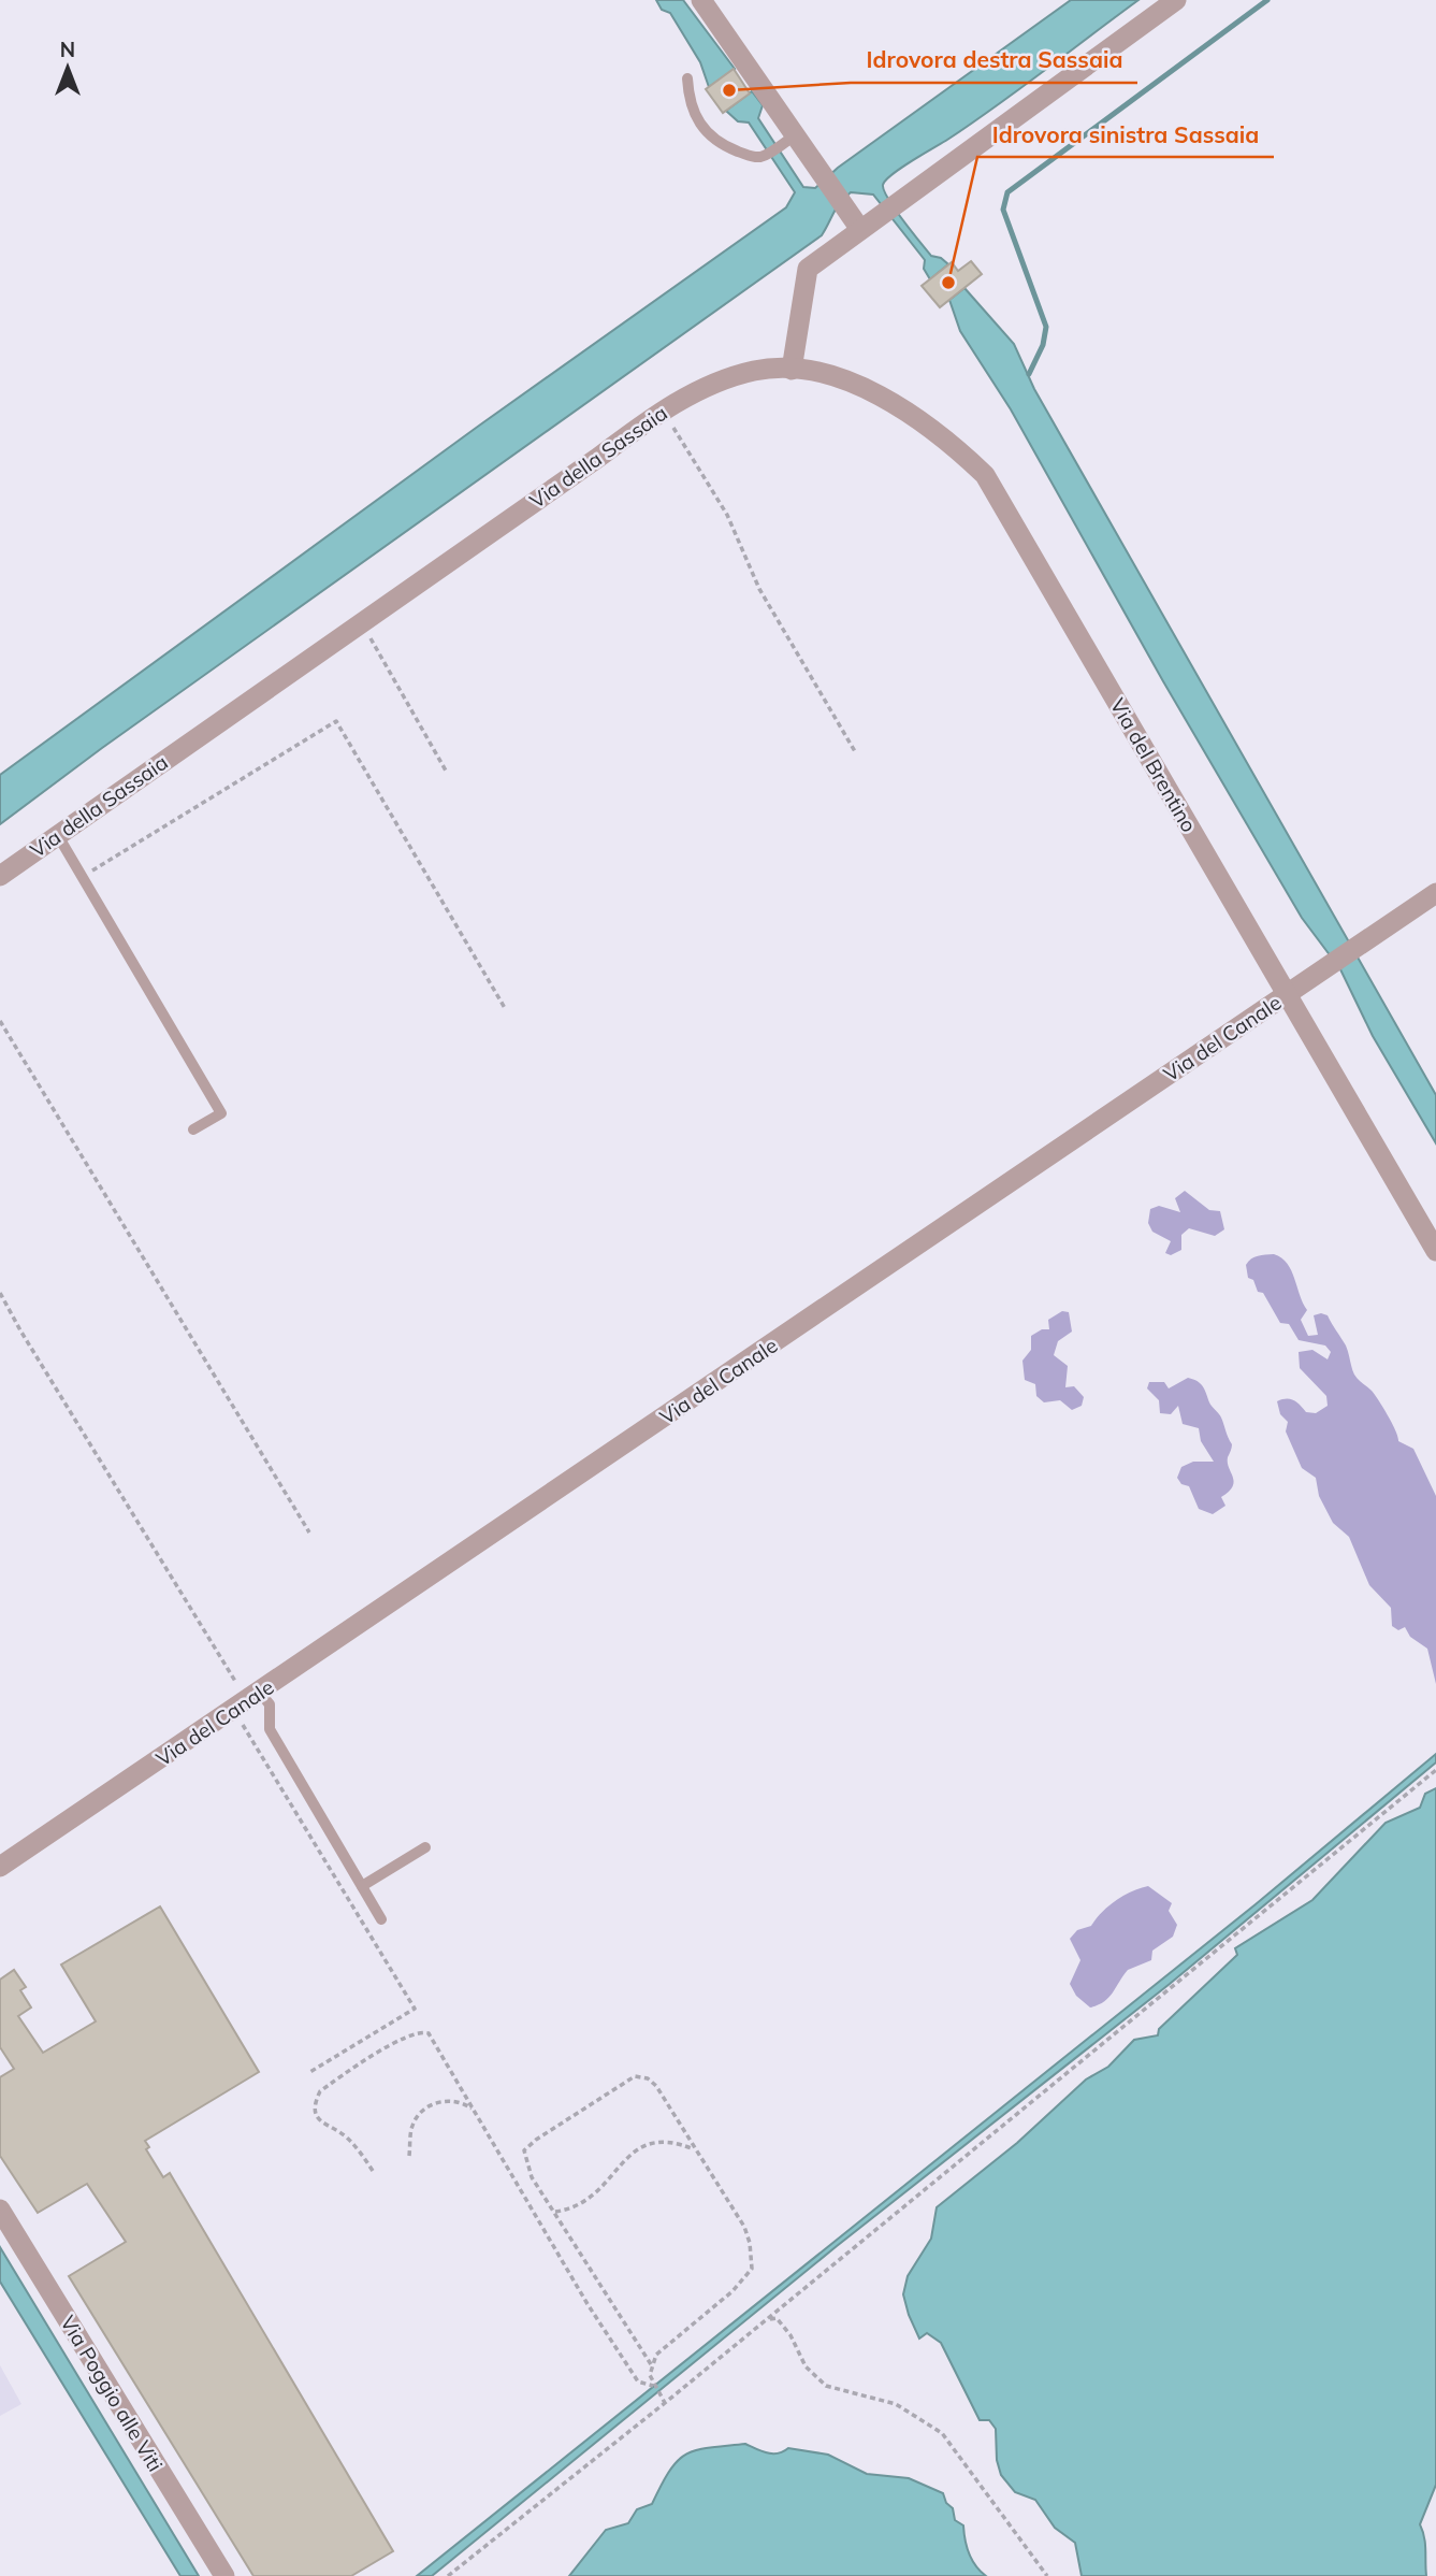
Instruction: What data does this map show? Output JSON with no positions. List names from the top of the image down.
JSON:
{
  "streets": {
    "street": [
      "Via della Sassaia",
      "Via del Brentino",
      "Via del Canale",
      "Via Poggio alle Viti"
    ]
  },
  "crossings": [
    ["Via della Sassaia", "Via del Brentino"],
    ["Via del Brentino", "Via del Canale"]
  ],
  "places": ["Idrovora destra Sassaia", "Idrovora sinistra Sassaia"],
  "north": "top"
}
